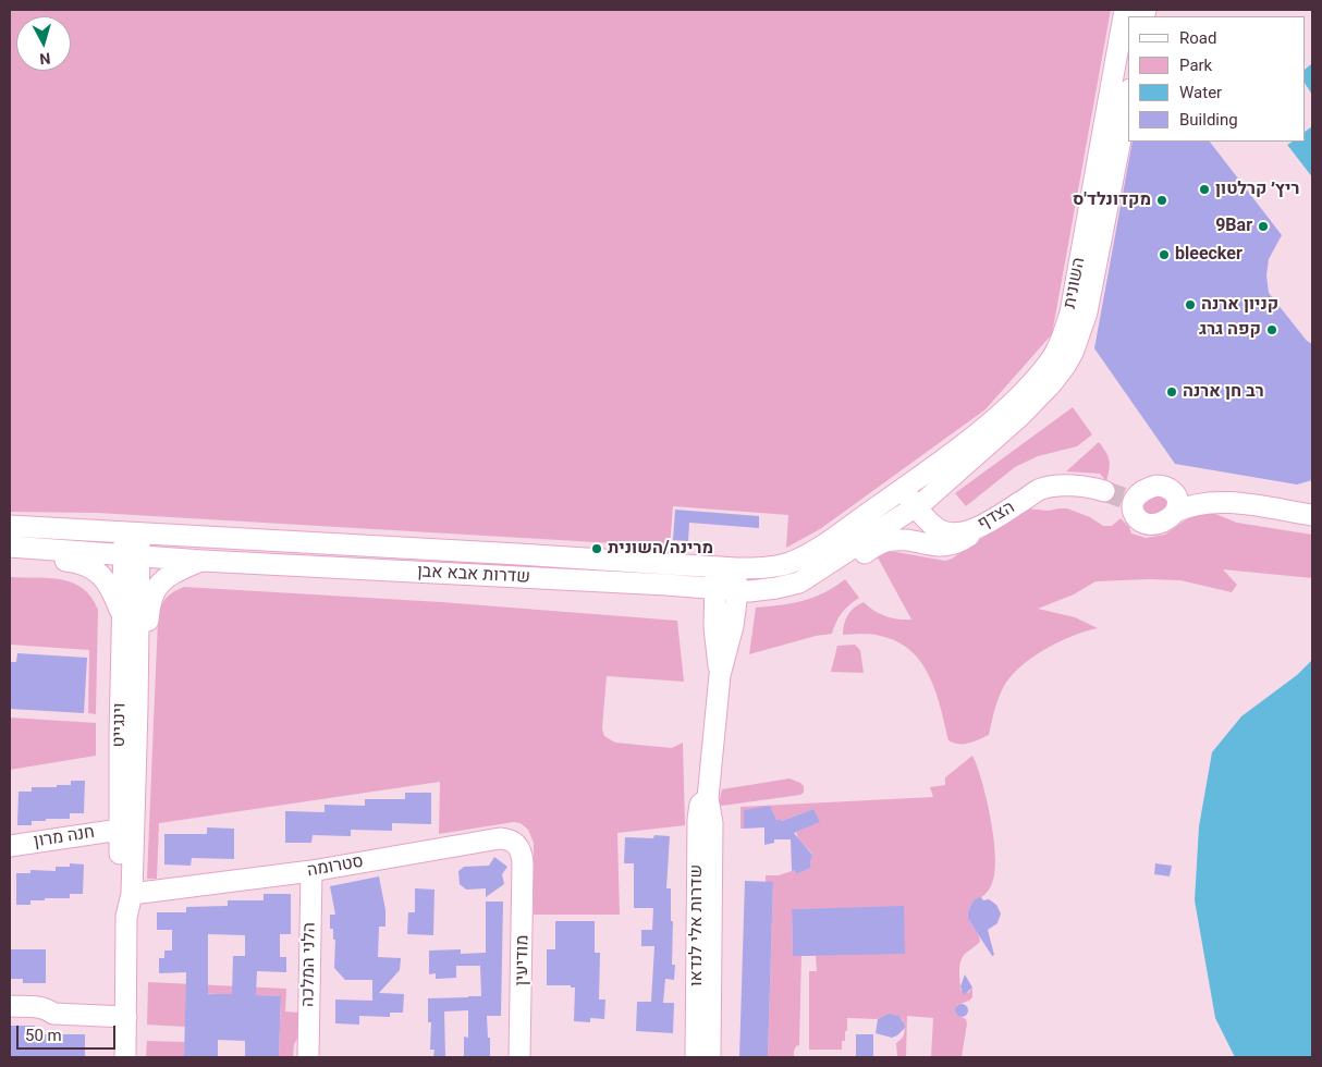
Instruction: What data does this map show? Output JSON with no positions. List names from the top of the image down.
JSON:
{
  "streets": {
    "street": [
      "השונית",
      "הצדף",
      "שדרות אבא אבן",
      "וינגייט",
      "חנה מרון",
      "סטרומה",
      "שדרות אלי לנדאו",
      "מודיעין",
      "הלני המלכה"
    ]
  },
  "crossings": [
    ["השונית", "הצדף"],
    ["השונית", "שדרות אבא אבן"],
    ["הצדף", "שדרות אבא אבן"],
    ["שדרות אבא אבן", "וינגייט"],
    ["שדרות אבא אבן", "שדרות אלי לנדאו"],
    ["וינגייט", "חנה מרון"],
    ["וינגייט", "סטרומה"],
    ["סטרומה", "מודיעין"],
    ["סטרומה", "הלני המלכה"]
  ],
  "places": [
    "ריץ׳ קרלטון",
    "מקדונלד'ס",
    "9Bar",
    "bleecker",
    "קניון ארנה",
    "קפה גרג",
    "רב חן ארנה",
    "מרינה/השונית"
  ],
  "legend": [
    "Road",
    "Park",
    "Water",
    "Building"
  ],
  "scale_bar": "50 m",
  "north": "bottom"
}
